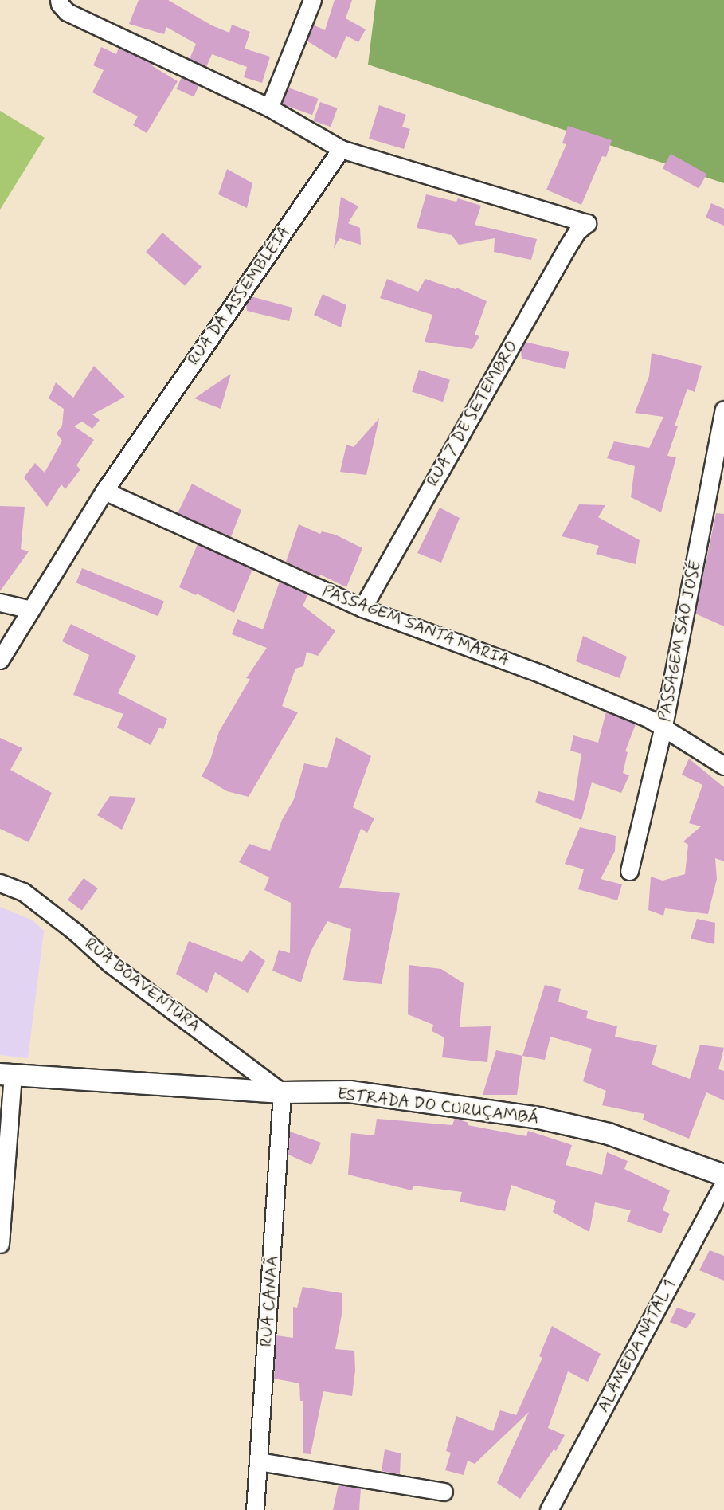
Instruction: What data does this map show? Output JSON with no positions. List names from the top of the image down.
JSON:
{
  "streets": {
    "street": [
      "RUA DA ASSEMBLÉIA",
      "RUA 7 DE SETEMBRO",
      "PASSAGEM SANTA MARIA",
      "PASSAGEM SÃO JOSÉ",
      "RUA BOAVENTURA",
      "ESTRADA DO CURUÇAMBÁ",
      "RUA CANAÃ",
      "ALAMEDA NATAL 1"
    ]
  },
  "crossings": [
    ["RUA DA ASSEMBLÉIA", "RUA 7 DE SETEMBRO"],
    ["RUA DA ASSEMBLÉIA", "PASSAGEM SANTA MARIA"],
    ["RUA 7 DE SETEMBRO", "PASSAGEM SANTA MARIA"],
    ["PASSAGEM SANTA MARIA", "PASSAGEM SÃO JOSÉ"],
    ["RUA BOAVENTURA", "ESTRADA DO CURUÇAMBÁ"],
    ["RUA BOAVENTURA", "RUA CANAÃ"],
    ["ESTRADA DO CURUÇAMBÁ", "RUA CANAÃ"]
  ]
}
